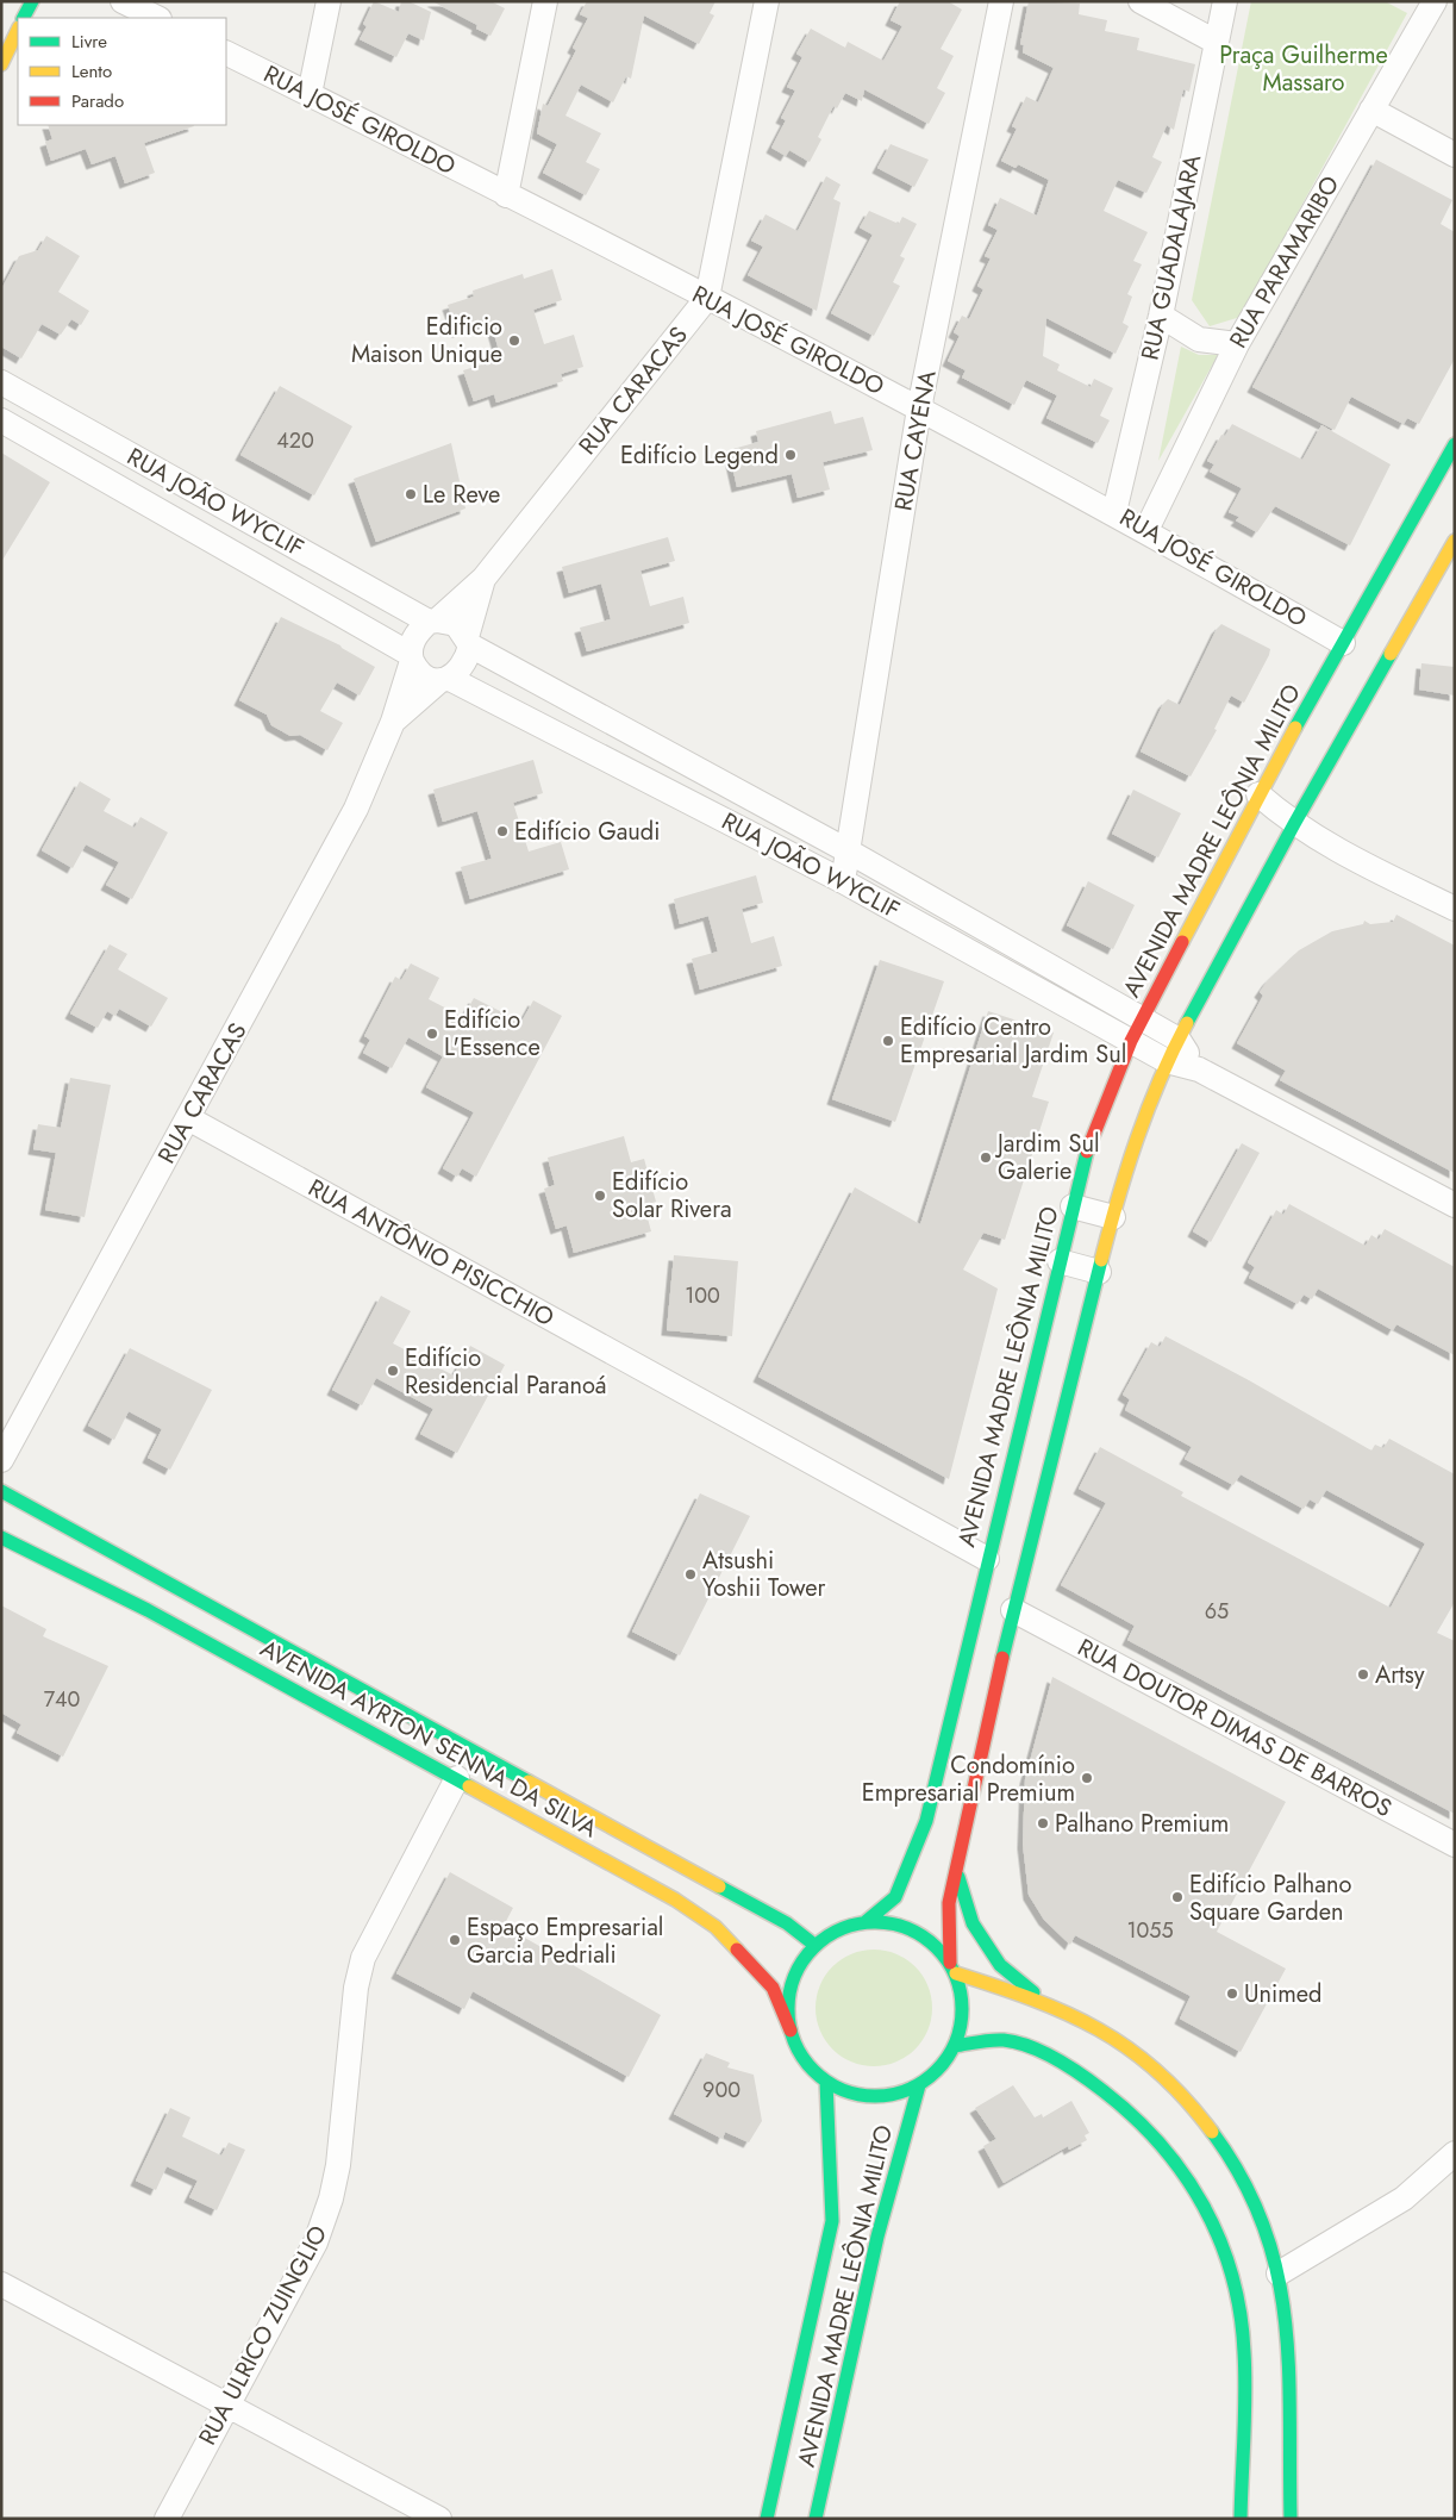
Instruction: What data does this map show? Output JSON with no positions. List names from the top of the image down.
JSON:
{
  "streets": {
    "main road": ["AVENIDA MADRE LEÔNIA MILITO", "AVENIDA AYRTON SENNA DA SILVA"],
    "street": [
      "RUA JOSÉ GIROLDO",
      "RUA GUADALAJARA",
      "RUA PARAMARIBO",
      "RUA CARACAS",
      "RUA CAYENA",
      "RUA JOÃO WYCLIF",
      "RUA ANTÔNIO PISICCHIO",
      "RUA DOUTOR DIMAS DE BARROS",
      "RUA ULRICO ZUINGLIO"
    ]
  },
  "crossings": [
    ["RUA JOSÉ GIROLDO", "RUA GUADALAJARA"],
    ["RUA JOSÉ GIROLDO", "RUA PARAMARIBO"],
    ["RUA JOSÉ GIROLDO", "RUA CARACAS"],
    ["RUA JOSÉ GIROLDO", "RUA CAYENA"],
    ["RUA JOSÉ GIROLDO", "AVENIDA MADRE LEÔNIA MILITO"],
    ["RUA CARACAS", "RUA JOÃO WYCLIF"],
    ["RUA CARACAS", "RUA ANTÔNIO PISICCHIO"],
    ["RUA CAYENA", "RUA JOÃO WYCLIF"],
    ["RUA JOÃO WYCLIF", "AVENIDA MADRE LEÔNIA MILITO"],
    ["AVENIDA MADRE LEÔNIA MILITO", "RUA ANTÔNIO PISICCHIO"],
    ["AVENIDA MADRE LEÔNIA MILITO", "AVENIDA AYRTON SENNA DA SILVA"],
    ["AVENIDA AYRTON SENNA DA SILVA", "RUA ULRICO ZUINGLIO"]
  ],
  "parks": ["Praça Guilherme Massaro"],
  "places": [
    "Edificio Maison Unique",
    "Edifício Legend",
    "Le Reve",
    "Edifício Gaudi",
    "Edifício L'Essence",
    "Edifício Centro Empresarial Jardim Sul",
    "Jardim Sul Galerie",
    "Edifício Solar Rivera",
    "Edifício Residencial Paranoá",
    "Atsushi Yoshii Tower",
    "Artsy",
    "Condomínio Empresarial Premium",
    "Palhano Premium",
    "Edifício Palhano Square Garden",
    "Espaço Empresarial Garcia Pedriali",
    "Unimed"
  ],
  "house_numbers": [
    "420",
    "100",
    "65",
    "740",
    "1055",
    "900"
  ],
  "legend": ["Livre", "Lento", "Parado"]
}
